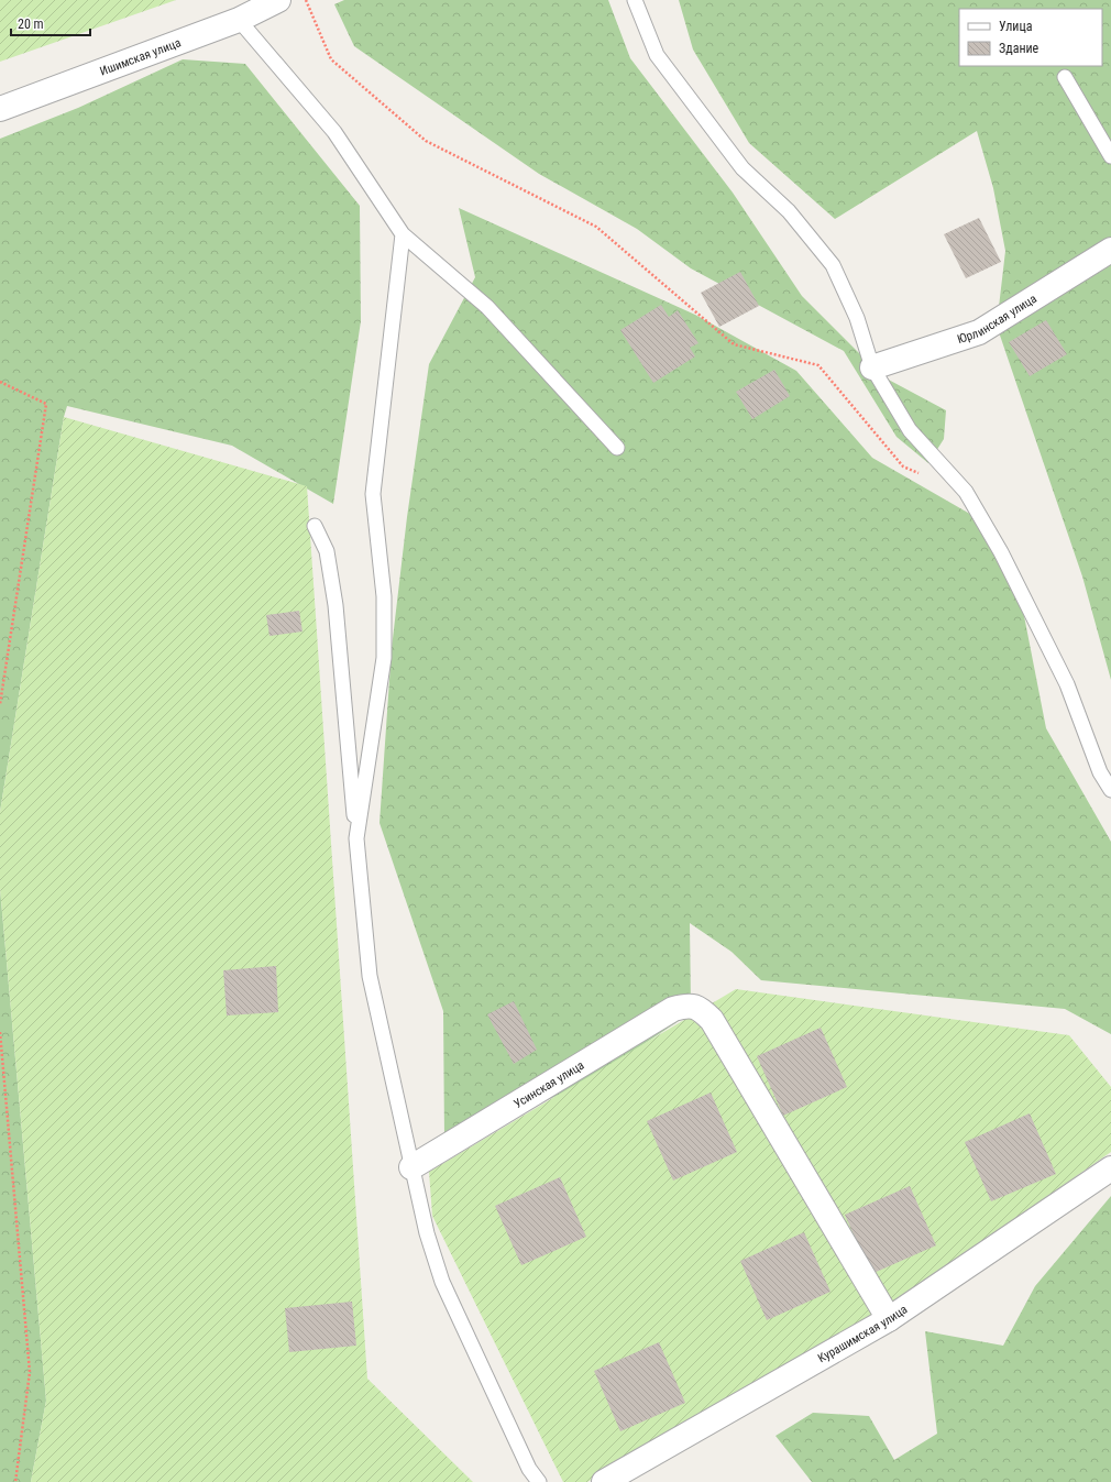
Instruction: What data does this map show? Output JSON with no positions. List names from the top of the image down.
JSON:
{
  "streets": {
    "street": [
      "Ишимская улица",
      "Юрлинская улица",
      "Усинская улица",
      "Курашимская улица"
    ]
  },
  "crossings": [
    ["Усинская улица", "Курашимская улица"]
  ],
  "legend": ["Улица", "Здание"],
  "scale_bar": "20 m"
}
